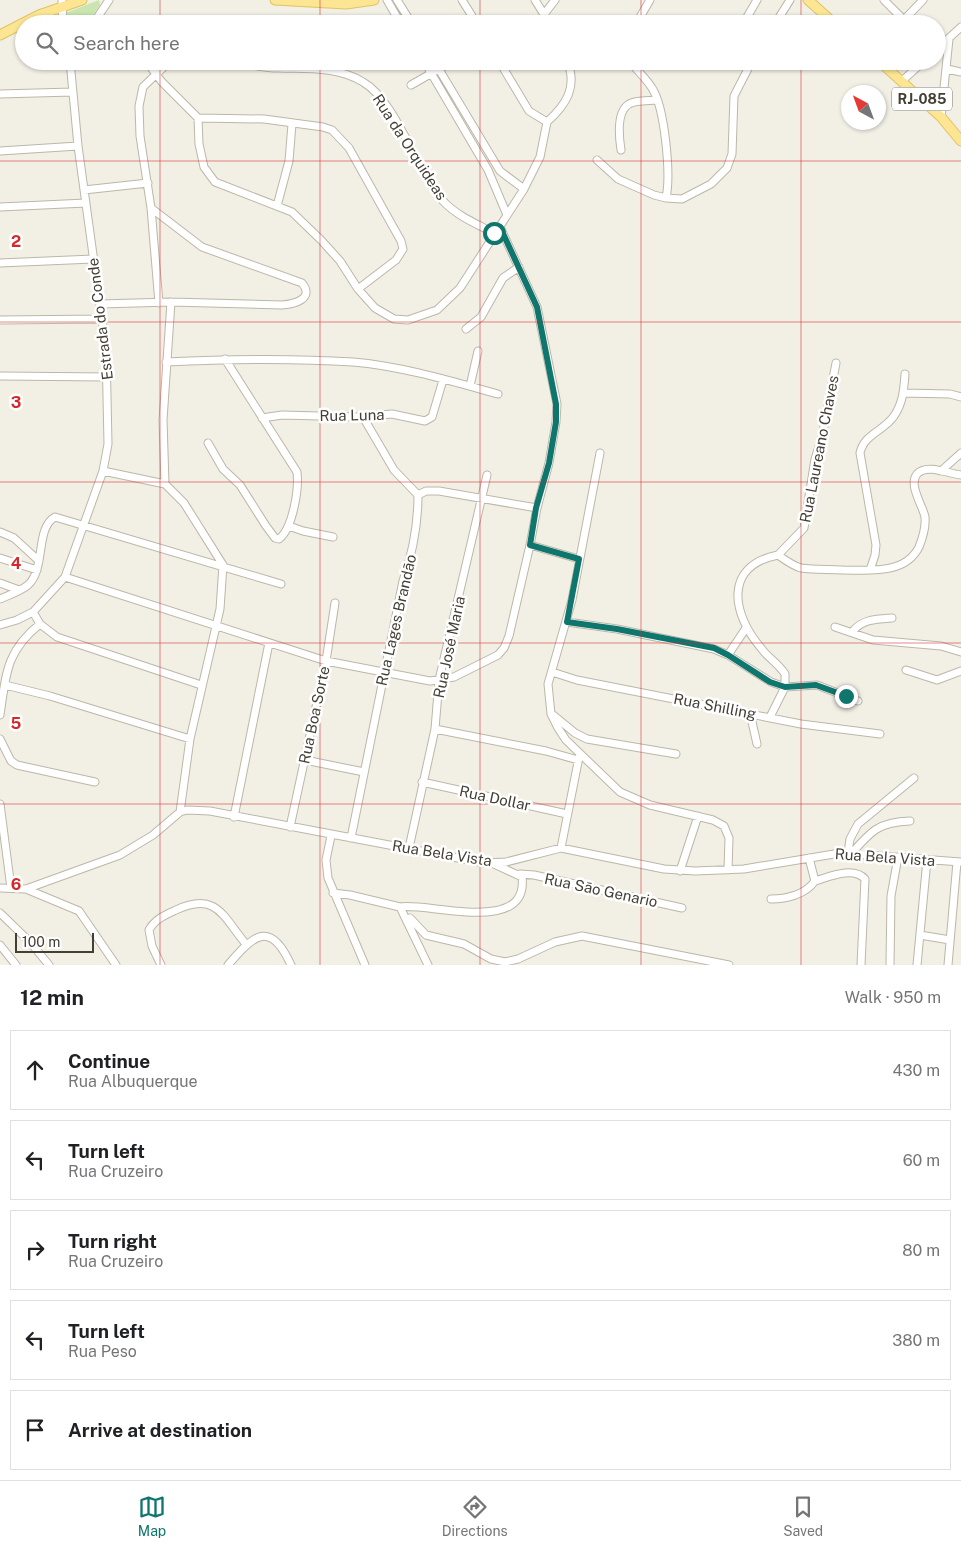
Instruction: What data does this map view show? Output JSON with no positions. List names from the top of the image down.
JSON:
{
  "streets": {
    "main road": ["RJ-085"],
    "street": [
      "Rua da Orquideas",
      "Estrada do Conde",
      "Rua Luna",
      "Rua Laureano Chaves",
      "Rua Lages Brandão",
      "Rua José Maria",
      "Rua Shilling",
      "Rua Boa Sorte",
      "Rua Dollar",
      "Rua Bela Vista",
      "Rua Sāo Genario"
    ]
  },
  "crossings": [
    ["Rua Lages Brandão", "Rua Bela Vista"],
    ["Rua José Maria", "Rua Dollar"],
    ["Rua José Maria", "Rua Bela Vista"],
    ["Rua Boa Sorte", "Rua Bela Vista"],
    ["Rua Bela Vista", "Rua Sāo Genario"]
  ],
  "scale_bar": "100 m",
  "north": "top left",
  "page": {
    "search": "Search here",
    "scale": "100 m",
    "heading": ["12 min", "Walk · 950 m"],
    "list": [
      ["Continue", "Rua Albuquerque", "430 m"],
      ["Turn left", "Rua Cruzeiro", "60 m"],
      ["Turn right", "Rua Cruzeiro", "80 m"],
      ["Turn left", "Rua Peso", "380 m"],
      "Arrive at destination"
    ],
    "nav": ["Map", "Directions", "Saved"]
  },
  "grid": {
    "rows": [
      "2",
      "3",
      "4",
      "5",
      "6"
    ]
  }
}
